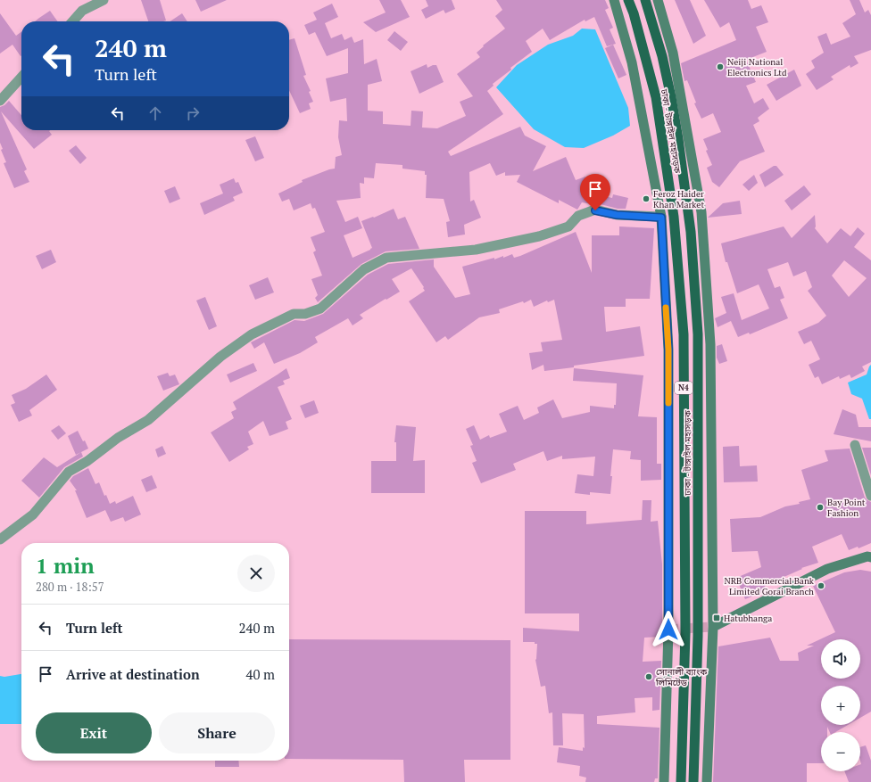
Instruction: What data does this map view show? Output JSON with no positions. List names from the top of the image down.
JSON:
{
  "streets": {
    "highway": ["ঢাকা - টাঙ্গাইল মহাসড়ক", "N4"]
  },
  "places": {
    "other": [
      "Neiji National Electronics Ltd",
      "Feroz Haider Khan Market",
      "Bay Point Fashion",
      "NRB Commercial Bank Limited Gorai Branch",
      "সোনালী ব্যাংক লিমিটেড"
    ],
    "transit": ["Hatubhanga"]
  },
  "page": {
    "turn": ["240 m", "Turn left"],
    "heading": ["1 min", "280 m · 18:57"],
    "list": [
      {
        "name": "Turn left",
        "value": "240 m"
      },
      {
        "name": "Arrive at destination",
        "value": "40 m"
      }
    ],
    "map_buttons": ["+", "−"],
    "buttons": ["Exit", "Share"]
  }
}
